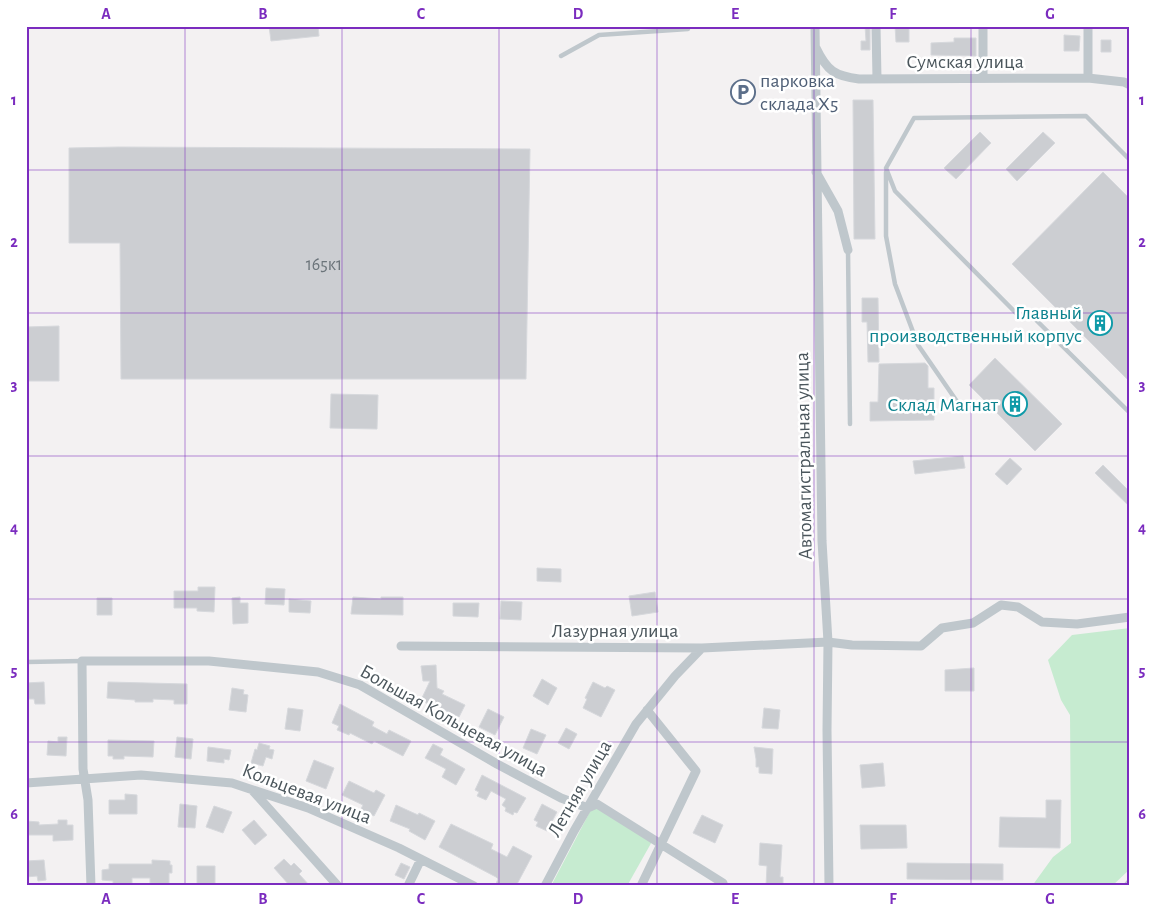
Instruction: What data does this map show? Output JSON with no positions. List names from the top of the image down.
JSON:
{
  "streets": {
    "street": [
      "Сумская улица",
      "Автомагистральная улица",
      "Лазурная улица",
      "Большая Кольцевая улица",
      "Летняя улица",
      "Кольцевая улица"
    ]
  },
  "crossings": [
    ["Сумская улица", "Автомагистральная улица"],
    ["Автомагистральная улица", "Лазурная улица"],
    ["Лазурная улица", "Летняя улица"],
    ["Большая Кольцевая улица", "Летняя улица"]
  ],
  "places": {
    "parking": ["парковка склада X5"],
    "building": ["Главный производственный корпус", "Склад Магнат"]
  },
  "house_numbers": ["165к1"],
  "grid": {
    "columns": [
      "A",
      "B",
      "C",
      "D",
      "E",
      "F",
      "G"
    ],
    "rows": [
      "1",
      "2",
      "3",
      "4",
      "5",
      "6"
    ]
  }
}
